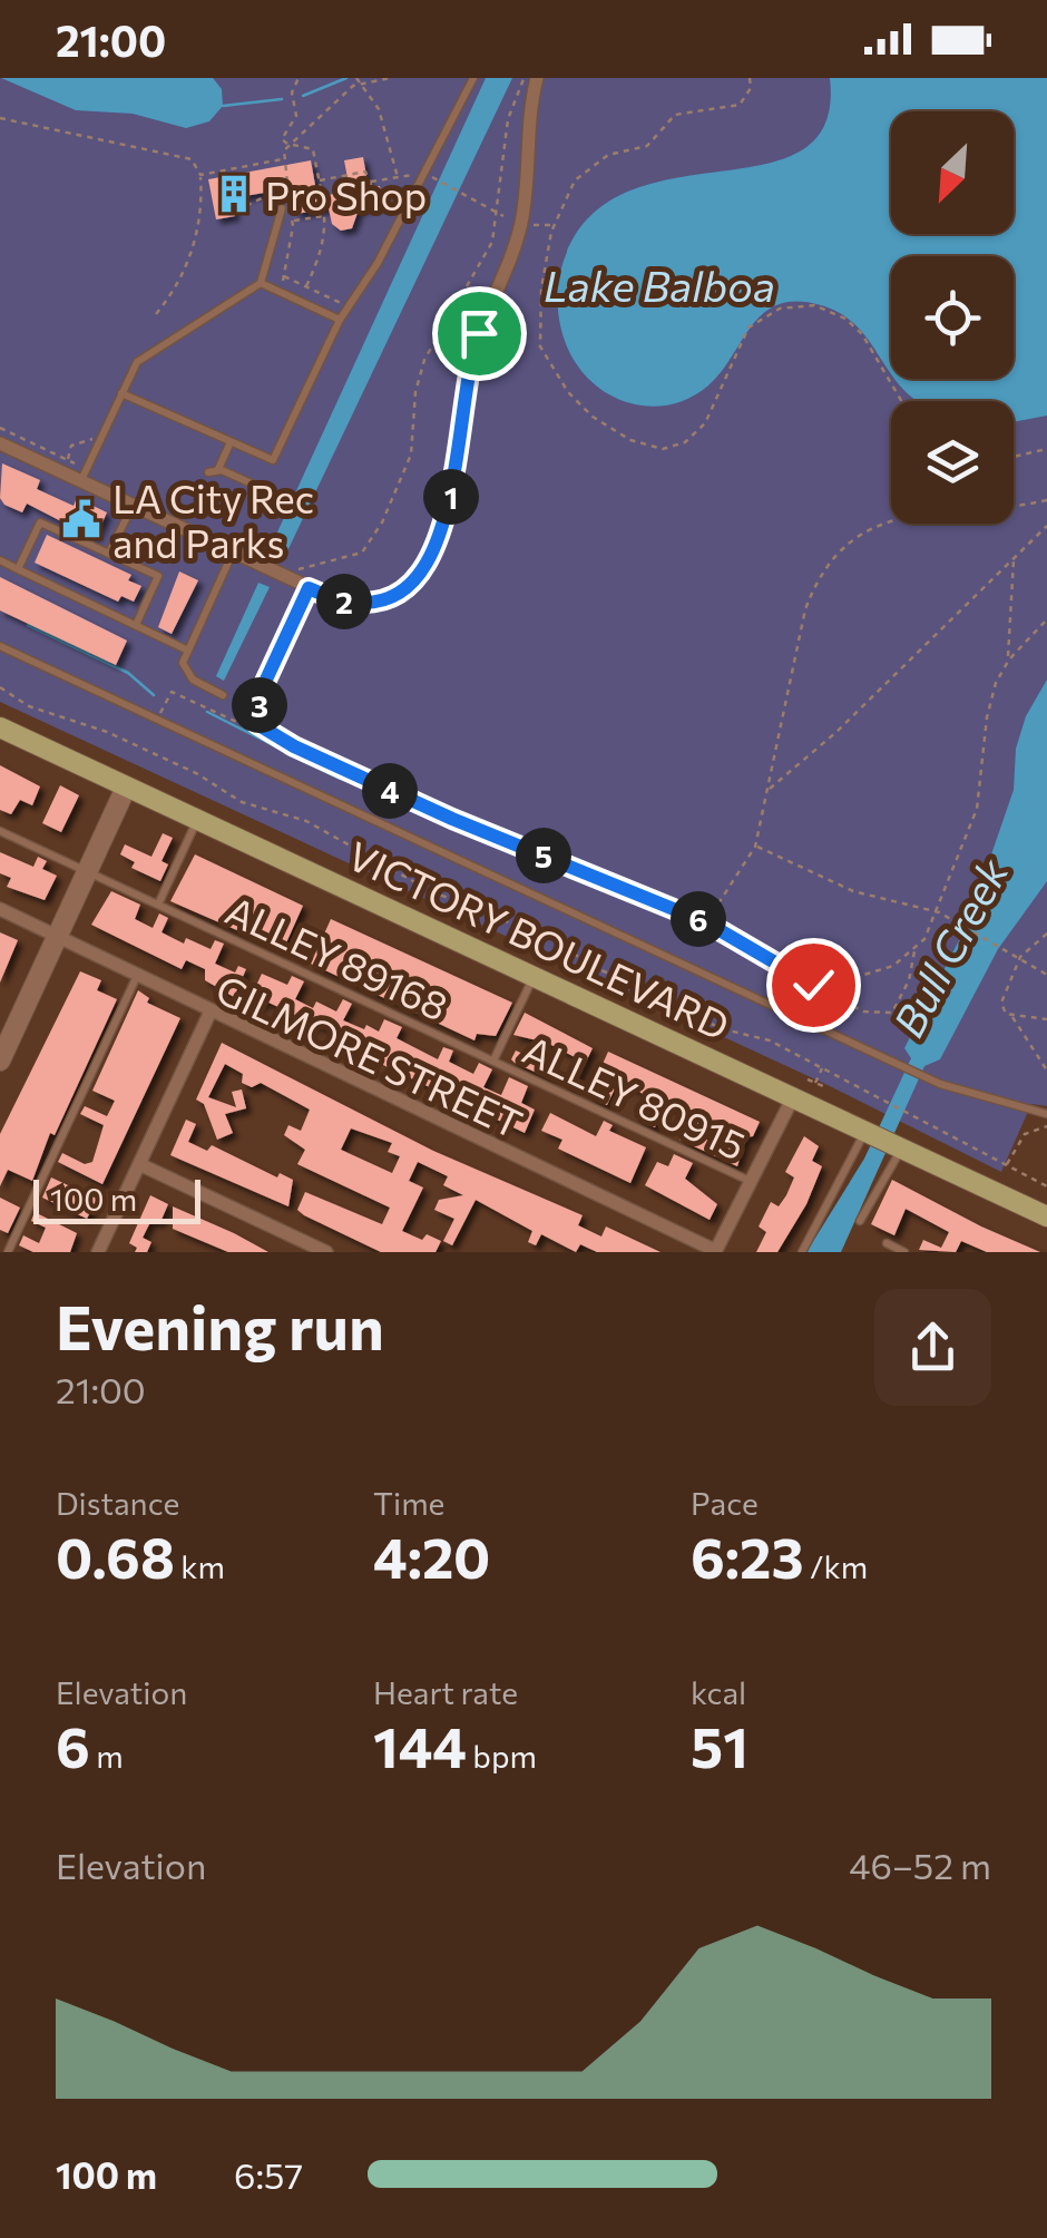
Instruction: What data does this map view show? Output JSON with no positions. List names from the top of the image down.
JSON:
{
  "streets": {
    "main road": ["VICTORY BOULEVARD"],
    "street": ["GILMORE STREET"],
    "lane": ["ALLEY 89168", "ALLEY 80915"]
  },
  "crossings": [
    ["ALLEY 89168", "ALLEY 80915"]
  ],
  "water": ["Lake Balboa", "Bull Creek"],
  "places": {
    "building": ["Pro Shop"],
    "public building": ["LA City Rec and Parks"]
  },
  "scale_bar": "100 m",
  "north": "bottom left",
  "page": {
    "status": "21:00",
    "pins": [
      "1",
      "2",
      "3",
      "4",
      "5",
      "6"
    ],
    "scale": "100 m",
    "heading": ["Evening run", "21:00"],
    "stats": [
      ["Distance", "0.68 km"],
      ["Time", "4:20"],
      ["Pace", "6:23 /km"],
      ["Elevation", "6 m"],
      ["Heart rate", "144 bpm"],
      ["kcal", "51"]
    ],
    "chart": ["Elevation", "46–52 m"],
    "list": [
      {
        "name": "100 m",
        "note": "6:57"
      }
    ]
  }
}
